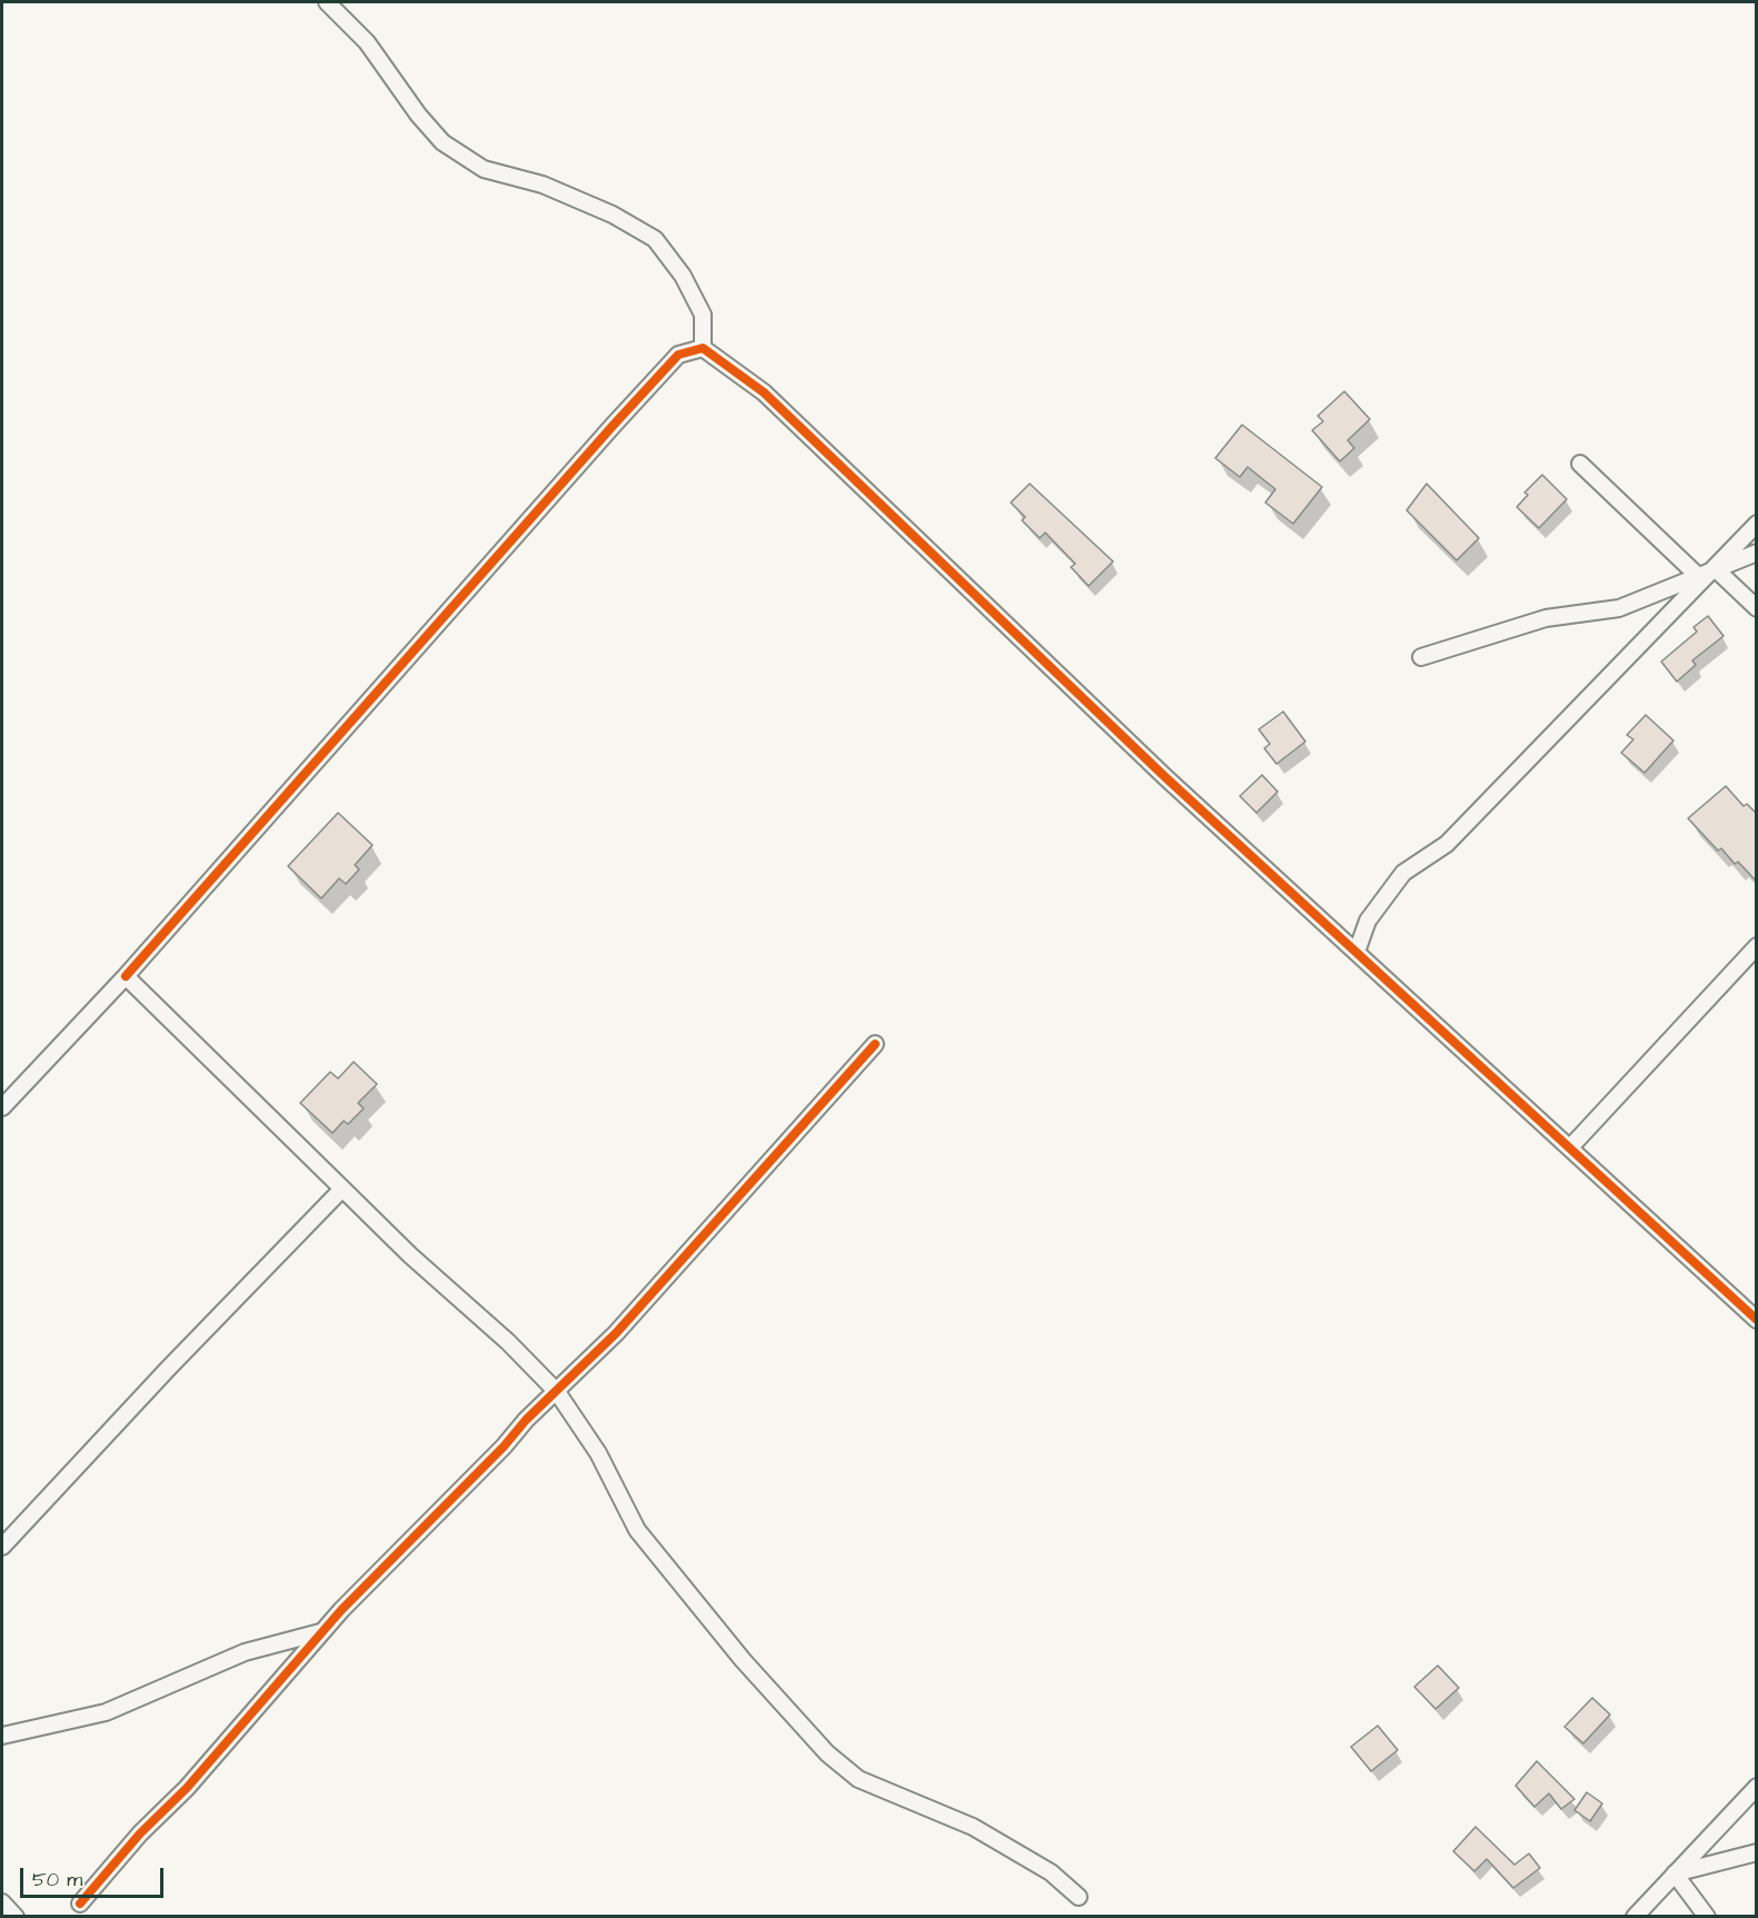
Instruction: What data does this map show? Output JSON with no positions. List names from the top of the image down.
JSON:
{
  "scale_bar": "50 m"
}
